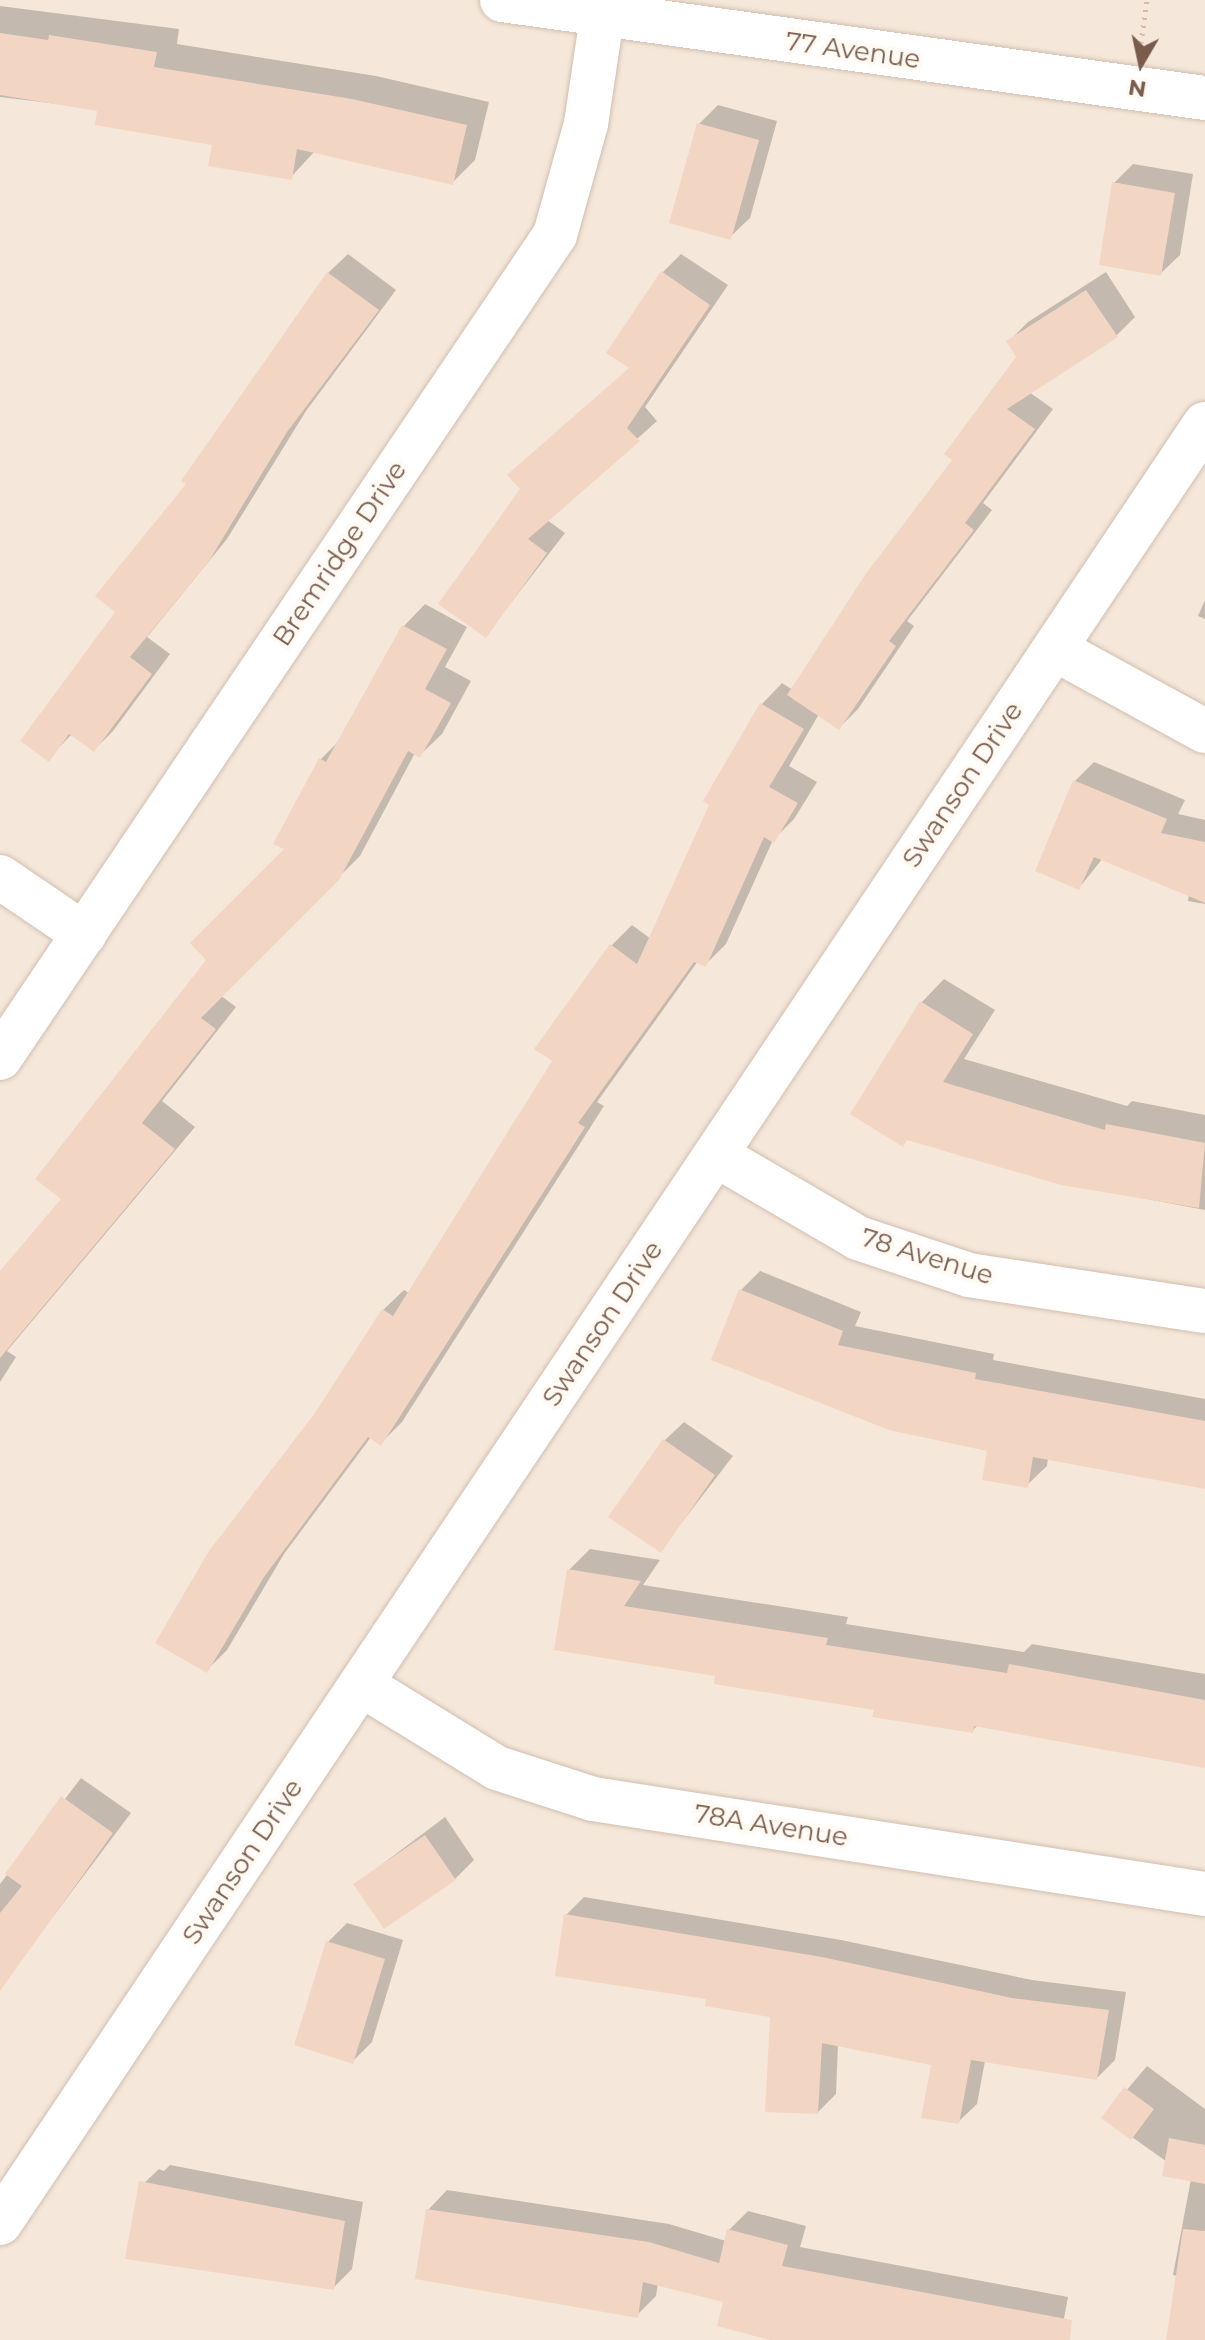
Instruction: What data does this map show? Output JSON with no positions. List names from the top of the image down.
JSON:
{
  "streets": {
    "street": [
      "77 Avenue",
      "Bremridge Drive",
      "Swanson Drive",
      "78 Avenue",
      "78A Avenue"
    ]
  },
  "crossings": [
    ["77 Avenue", "Bremridge Drive"],
    ["Swanson Drive", "78 Avenue"],
    ["Swanson Drive", "78A Avenue"]
  ],
  "north": "bottom"
}
